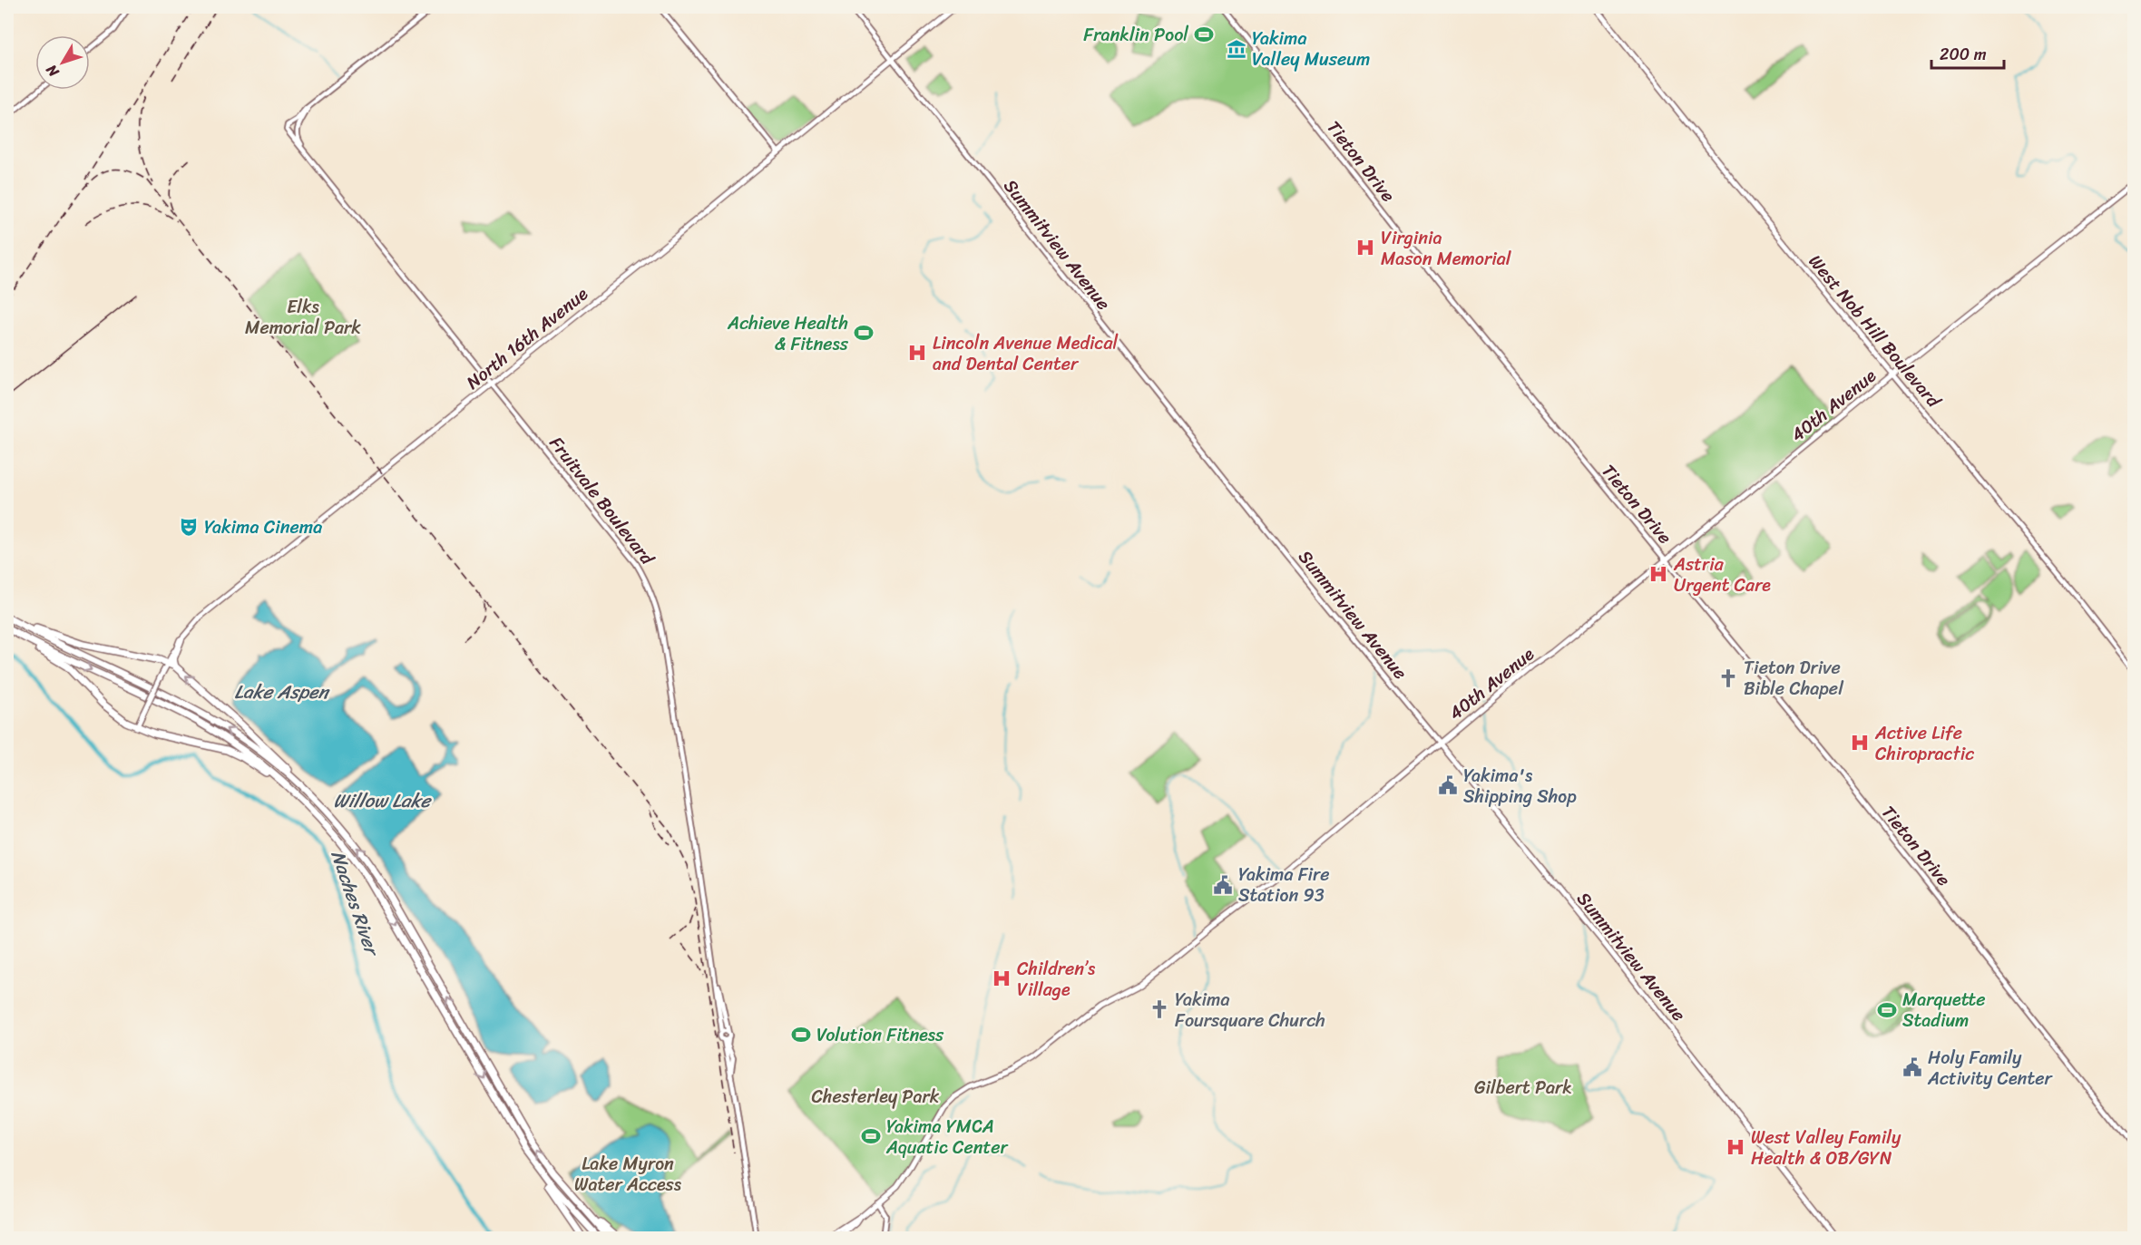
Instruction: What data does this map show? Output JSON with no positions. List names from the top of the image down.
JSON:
{
  "streets": {
    "main road": [
      "Tieton Drive",
      "Summitview Avenue",
      "West Nob Hill Boulevard",
      "North 16th Avenue",
      "40th Avenue",
      "Fruitvale Boulevard"
    ]
  },
  "crossings": [
    ["Tieton Drive", "40th Avenue"],
    ["Summitview Avenue", "North 16th Avenue"],
    ["Summitview Avenue", "40th Avenue"],
    ["West Nob Hill Boulevard", "40th Avenue"],
    ["North 16th Avenue", "Fruitvale Boulevard"]
  ],
  "water": ["Lake Aspen", "Willow Lake", "Naches River"],
  "parks": [
    "Elks Memorial Park",
    "Gilbert Park",
    "Chesterley Park",
    "Lake Myron Water Access"
  ],
  "places": {
    "sports": [
      "Franklin Pool",
      "Achieve Health & Fitness",
      "Marquette Stadium",
      "Volution Fitness",
      "Yakima YMCA Aquatic Center"
    ],
    "museum": ["Yakima Valley Museum"],
    "hospital": [
      "Virginia Mason Memorial",
      "Lincoln Avenue Medical and Dental Center",
      "Astria Urgent Care",
      "Active Life Chiropractic",
      "Children’s Village",
      "West Valley Family Health & OB/GYN"
    ],
    "theatre": ["Yakima Cinema"],
    "church": ["Tieton Drive Bible Chapel", "Yakima Foursquare Church"],
    "public building": ["Yakima's Shipping Shop", "Yakima Fire Station 93", "Holy Family Activity Center"]
  },
  "scale_bar": "200 m",
  "north": "bottom left"
}
